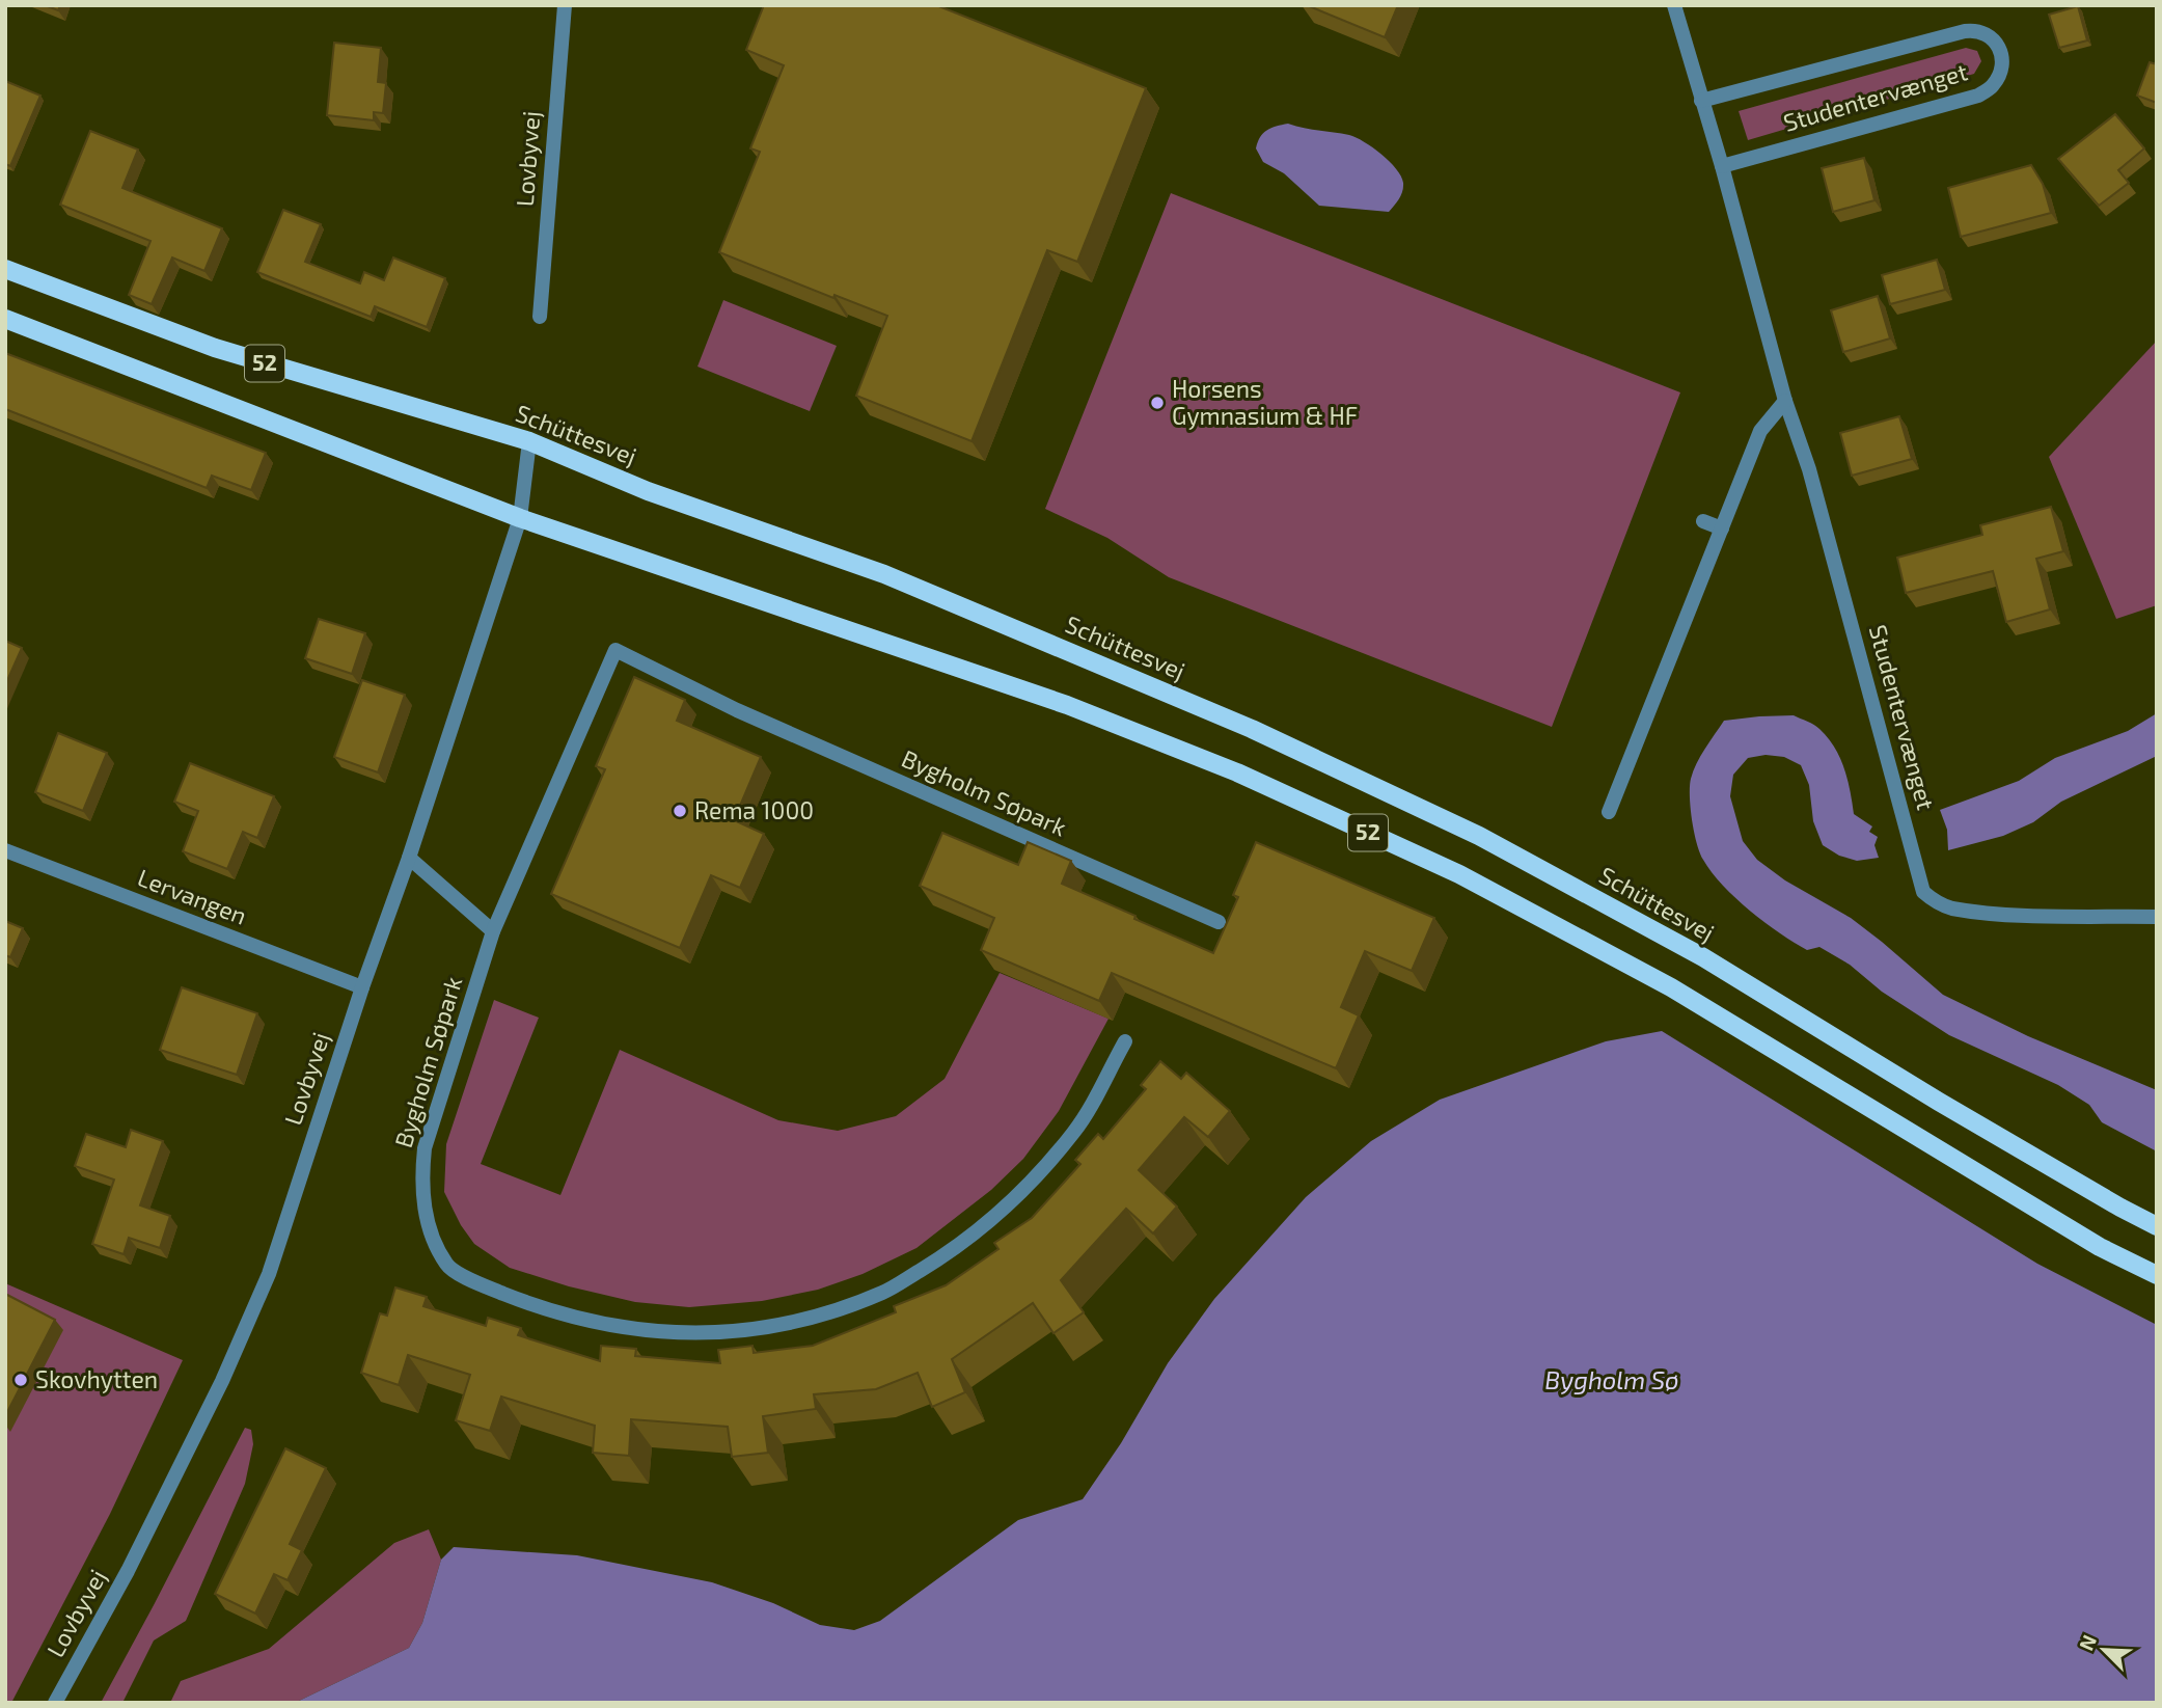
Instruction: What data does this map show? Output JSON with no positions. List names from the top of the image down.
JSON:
{
  "streets": {
    "main road": ["52", "Schüttesvej"],
    "street": [
      "Studentervænget",
      "Lovbyvej",
      "Bygholm Søpark",
      "Lervangen"
    ]
  },
  "crossings": [
    ["Lovbyvej", "52"],
    ["Lovbyvej", "Schüttesvej"],
    ["Lovbyvej", "Lervangen"]
  ],
  "water": ["Bygholm Sø"],
  "places": ["Horsens Gymnasium & HF", "Rema 1000", "Skovhytten"],
  "north": "top left"
}
